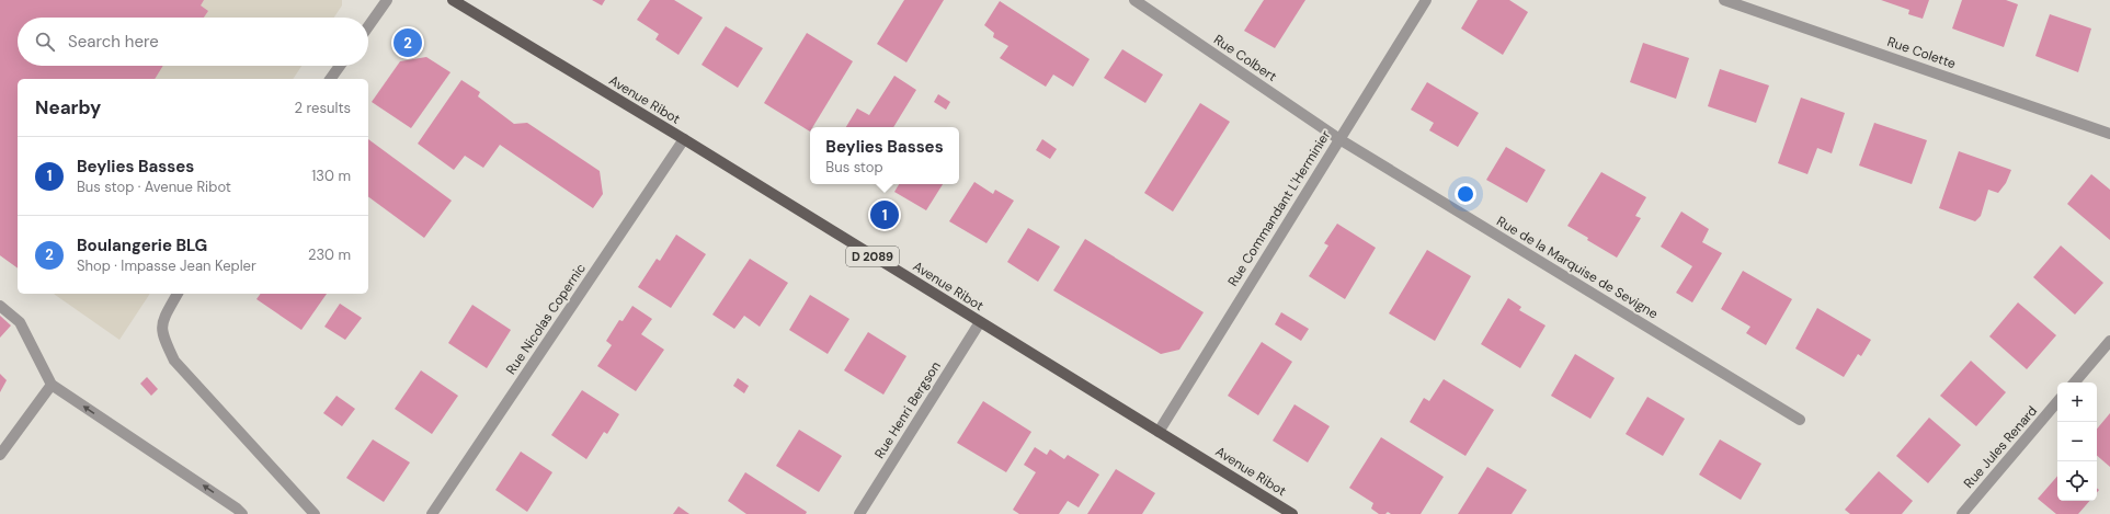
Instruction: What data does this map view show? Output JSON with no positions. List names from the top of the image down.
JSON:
{
  "streets": {
    "main road": ["Avenue Ribot", "D 2089"],
    "street": [
      "Rue Colette",
      "Rue Colbert",
      "Rue Commandant L'Herminier",
      "Rue de la Marquise de Sevigne",
      "Rue Nicolas Copernic",
      "Rue Henri Bergson",
      "Rue Jules Renard"
    ]
  },
  "crossings": [
    ["Rue Colbert", "Rue Commandant L'Herminier"],
    ["Rue Colbert", "Rue de la Marquise de Sevigne"],
    ["Avenue Ribot", "Rue Commandant L'Herminier"],
    ["Avenue Ribot", "Rue Nicolas Copernic"],
    ["Avenue Ribot", "Rue Henri Bergson"],
    ["Rue Commandant L'Herminier", "Rue de la Marquise de Sevigne"]
  ],
  "page": {
    "search": "Search here",
    "pins": ["2", "1"],
    "heading": ["Nearby", "2 results"],
    "popup": ["Beylies Basses", "Bus stop"],
    "list": [
      {
        "mark": "1",
        "name": "Beylies Basses",
        "note": "Bus stop · Avenue Ribot",
        "value": "130 m"
      },
      {
        "mark": "2",
        "name": "Boulangerie BLG",
        "note": "Shop · Impasse Jean Kepler",
        "value": "230 m"
      }
    ],
    "map_buttons": ["+", "−"]
  }
}
